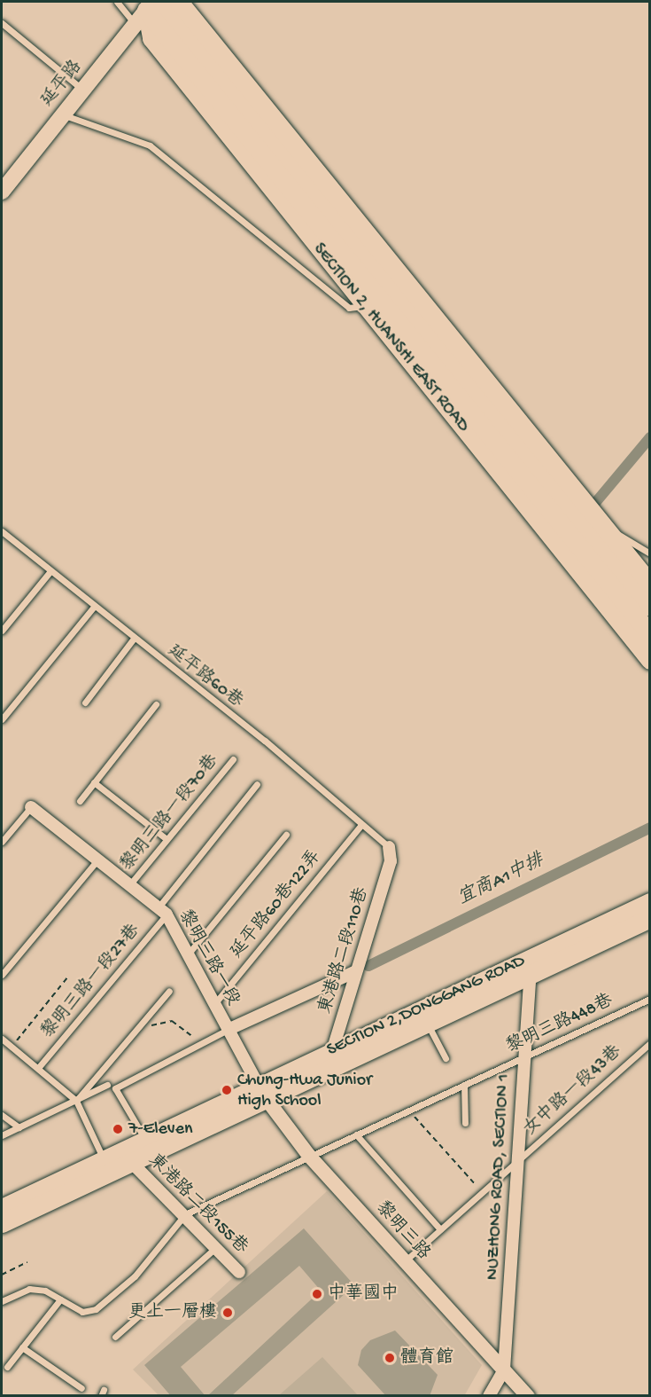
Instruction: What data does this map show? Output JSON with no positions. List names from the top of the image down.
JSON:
{
  "streets": {
    "main road": ["延平路", "SECTION 2, HUANSHI EAST ROAD", "SECTION 2,DONGGANG ROAD"],
    "street": [
      "東港路二段110巷",
      "黎明三路一段",
      "NUZHONG ROAD, SECTION 1",
      "東港路二段155巷",
      "黎明三路"
    ],
    "lane": [
      "延平路60巷",
      "黎明三路一段70巷",
      "延平路60巷122弄",
      "黎明三路一段27巷",
      "黎明三路448巷",
      "女中路一段43巷"
    ]
  },
  "crossings": [
    ["延平路", "SECTION 2, HUANSHI EAST ROAD"],
    ["延平路60巷", "延平路60巷122弄"],
    ["延平路60巷", "東港路二段110巷"],
    ["黎明三路一段70巷", "黎明三路一段"],
    ["延平路60巷122弄", "黎明三路一段"],
    ["東港路二段110巷", "SECTION 2,DONGGANG ROAD"],
    ["黎明三路一段", "黎明三路一段27巷"],
    ["黎明三路一段", "SECTION 2,DONGGANG ROAD"],
    ["黎明三路一段", "黎明三路"],
    ["SECTION 2,DONGGANG ROAD", "NUZHONG ROAD, SECTION 1"],
    ["SECTION 2,DONGGANG ROAD", "東港路二段155巷"],
    ["SECTION 2,DONGGANG ROAD", "黎明三路"],
    ["黎明三路448巷", "NUZHONG ROAD, SECTION 1"],
    ["黎明三路448巷", "東港路二段155巷"],
    ["黎明三路448巷", "黎明三路"],
    ["女中路一段43巷", "NUZHONG ROAD, SECTION 1"],
    ["女中路一段43巷", "黎明三路"],
    ["NUZHONG ROAD, SECTION 1", "黎明三路"]
  ],
  "water": ["宜商A1中排"],
  "places": [
    "Chung-Hwa Junior High School",
    "7-Eleven",
    "中華國中",
    "更上一層樓",
    "體育館"
  ]
}
